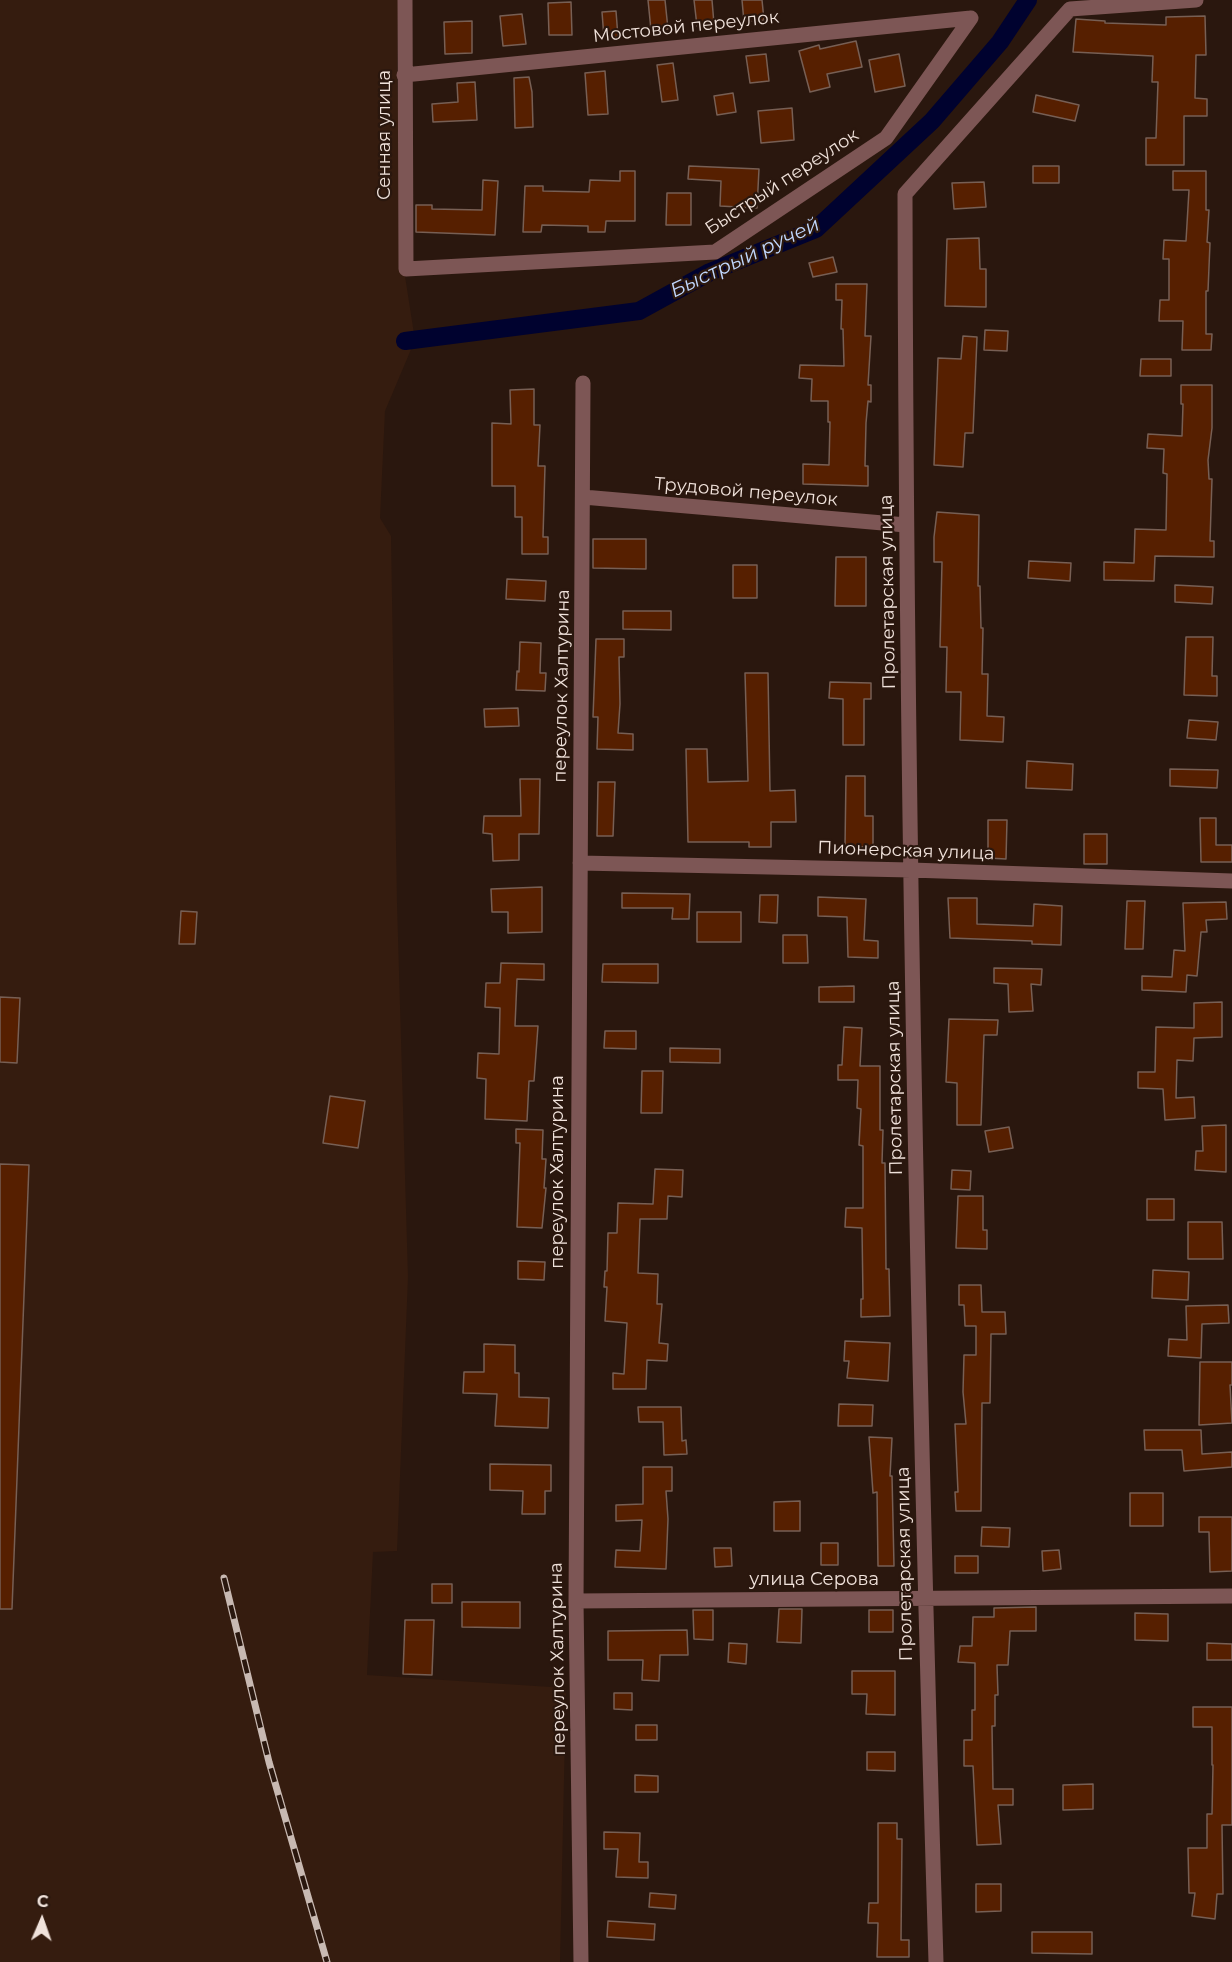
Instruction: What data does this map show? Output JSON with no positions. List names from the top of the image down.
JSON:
{
  "streets": {
    "street": [
      "Мостовой переулок",
      "Сенная улица",
      "Быстрый переулок",
      "Трудовой переулок",
      "Пролетарская улица",
      "переулок Халтурина",
      "Пионерская улица",
      "улица Серова"
    ]
  },
  "crossings": [
    ["Мостовой переулок", "Сенная улица"],
    ["Мостовой переулок", "Быстрый переулок"],
    ["Сенная улица", "Быстрый переулок"],
    ["Трудовой переулок", "Пролетарская улица"],
    ["Трудовой переулок", "переулок Халтурина"],
    ["Пролетарская улица", "Пионерская улица"],
    ["Пролетарская улица", "улица Серова"],
    ["переулок Халтурина", "Пионерская улица"],
    ["переулок Халтурина", "улица Серова"]
  ],
  "water": ["Быстрый ручей"],
  "north": "top"
}
